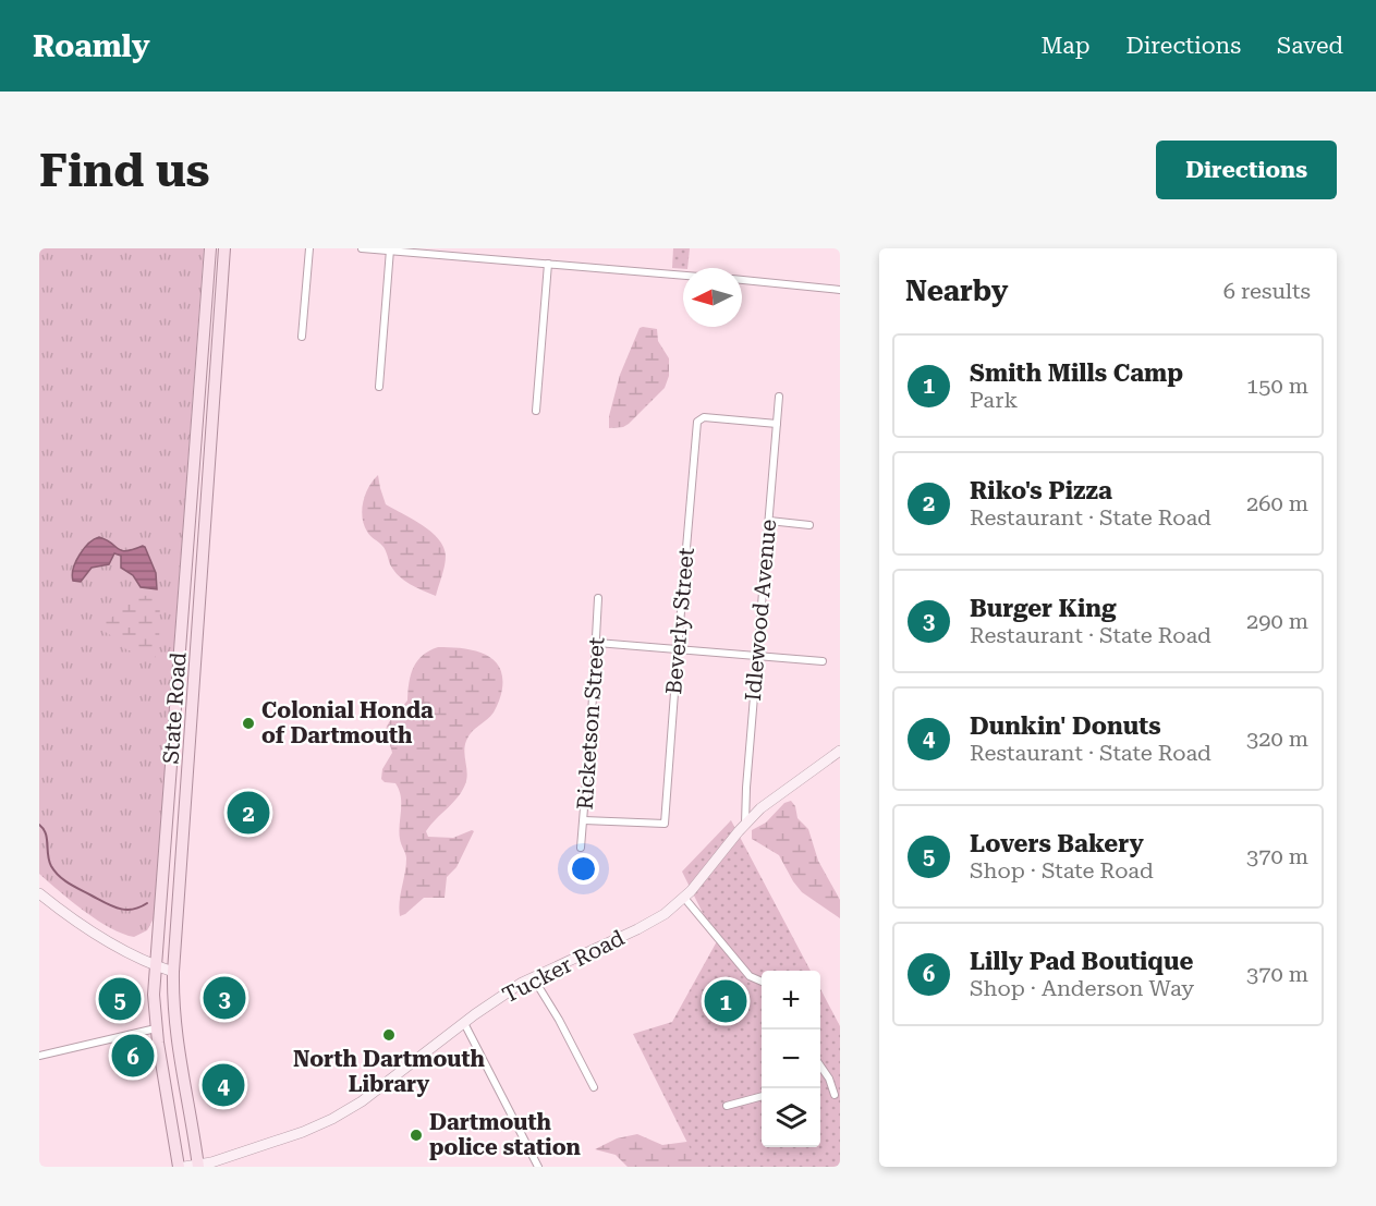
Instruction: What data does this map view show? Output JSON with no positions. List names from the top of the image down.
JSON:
{
  "streets": {
    "main road": ["State Road", "Tucker Road"],
    "street": ["Idlewood Avenue", "Beverly Street", "Ricketson Street"]
  },
  "crossings": [
    ["Idlewood Avenue", "Beverly Street"],
    ["Idlewood Avenue", "Tucker Road"],
    ["Beverly Street", "Ricketson Street"],
    ["State Road", "Tucker Road"]
  ],
  "places": ["Colonial Honda of Dartmouth", "North Dartmouth Library", "Dartmouth police station"],
  "north": "left",
  "page": {
    "header": "Roamly",
    "nav": ["Map", "Directions", "Saved"],
    "buttons": "Directions",
    "title": "Find us",
    "heading": ["Nearby", "6 results"],
    "list": [
      {
        "mark": "1",
        "name": "Smith Mills Camp",
        "note": "Park",
        "value": "150 m"
      },
      {
        "mark": "2",
        "name": "Riko's Pizza",
        "note": "Restaurant · State Road",
        "value": "260 m"
      },
      {
        "mark": "3",
        "name": "Burger King",
        "note": "Restaurant · State Road",
        "value": "290 m"
      },
      {
        "mark": "4",
        "name": "Dunkin' Donuts",
        "note": "Restaurant · State Road",
        "value": "320 m"
      },
      {
        "mark": "5",
        "name": "Lovers Bakery",
        "note": "Shop · State Road",
        "value": "370 m"
      },
      {
        "mark": "6",
        "name": "Lilly Pad Boutique",
        "note": "Shop · Anderson Way",
        "value": "370 m"
      }
    ],
    "pins": [
      "2",
      "3",
      "5",
      "1",
      "6",
      "4"
    ],
    "map_buttons": ["+", "−"]
  }
}
